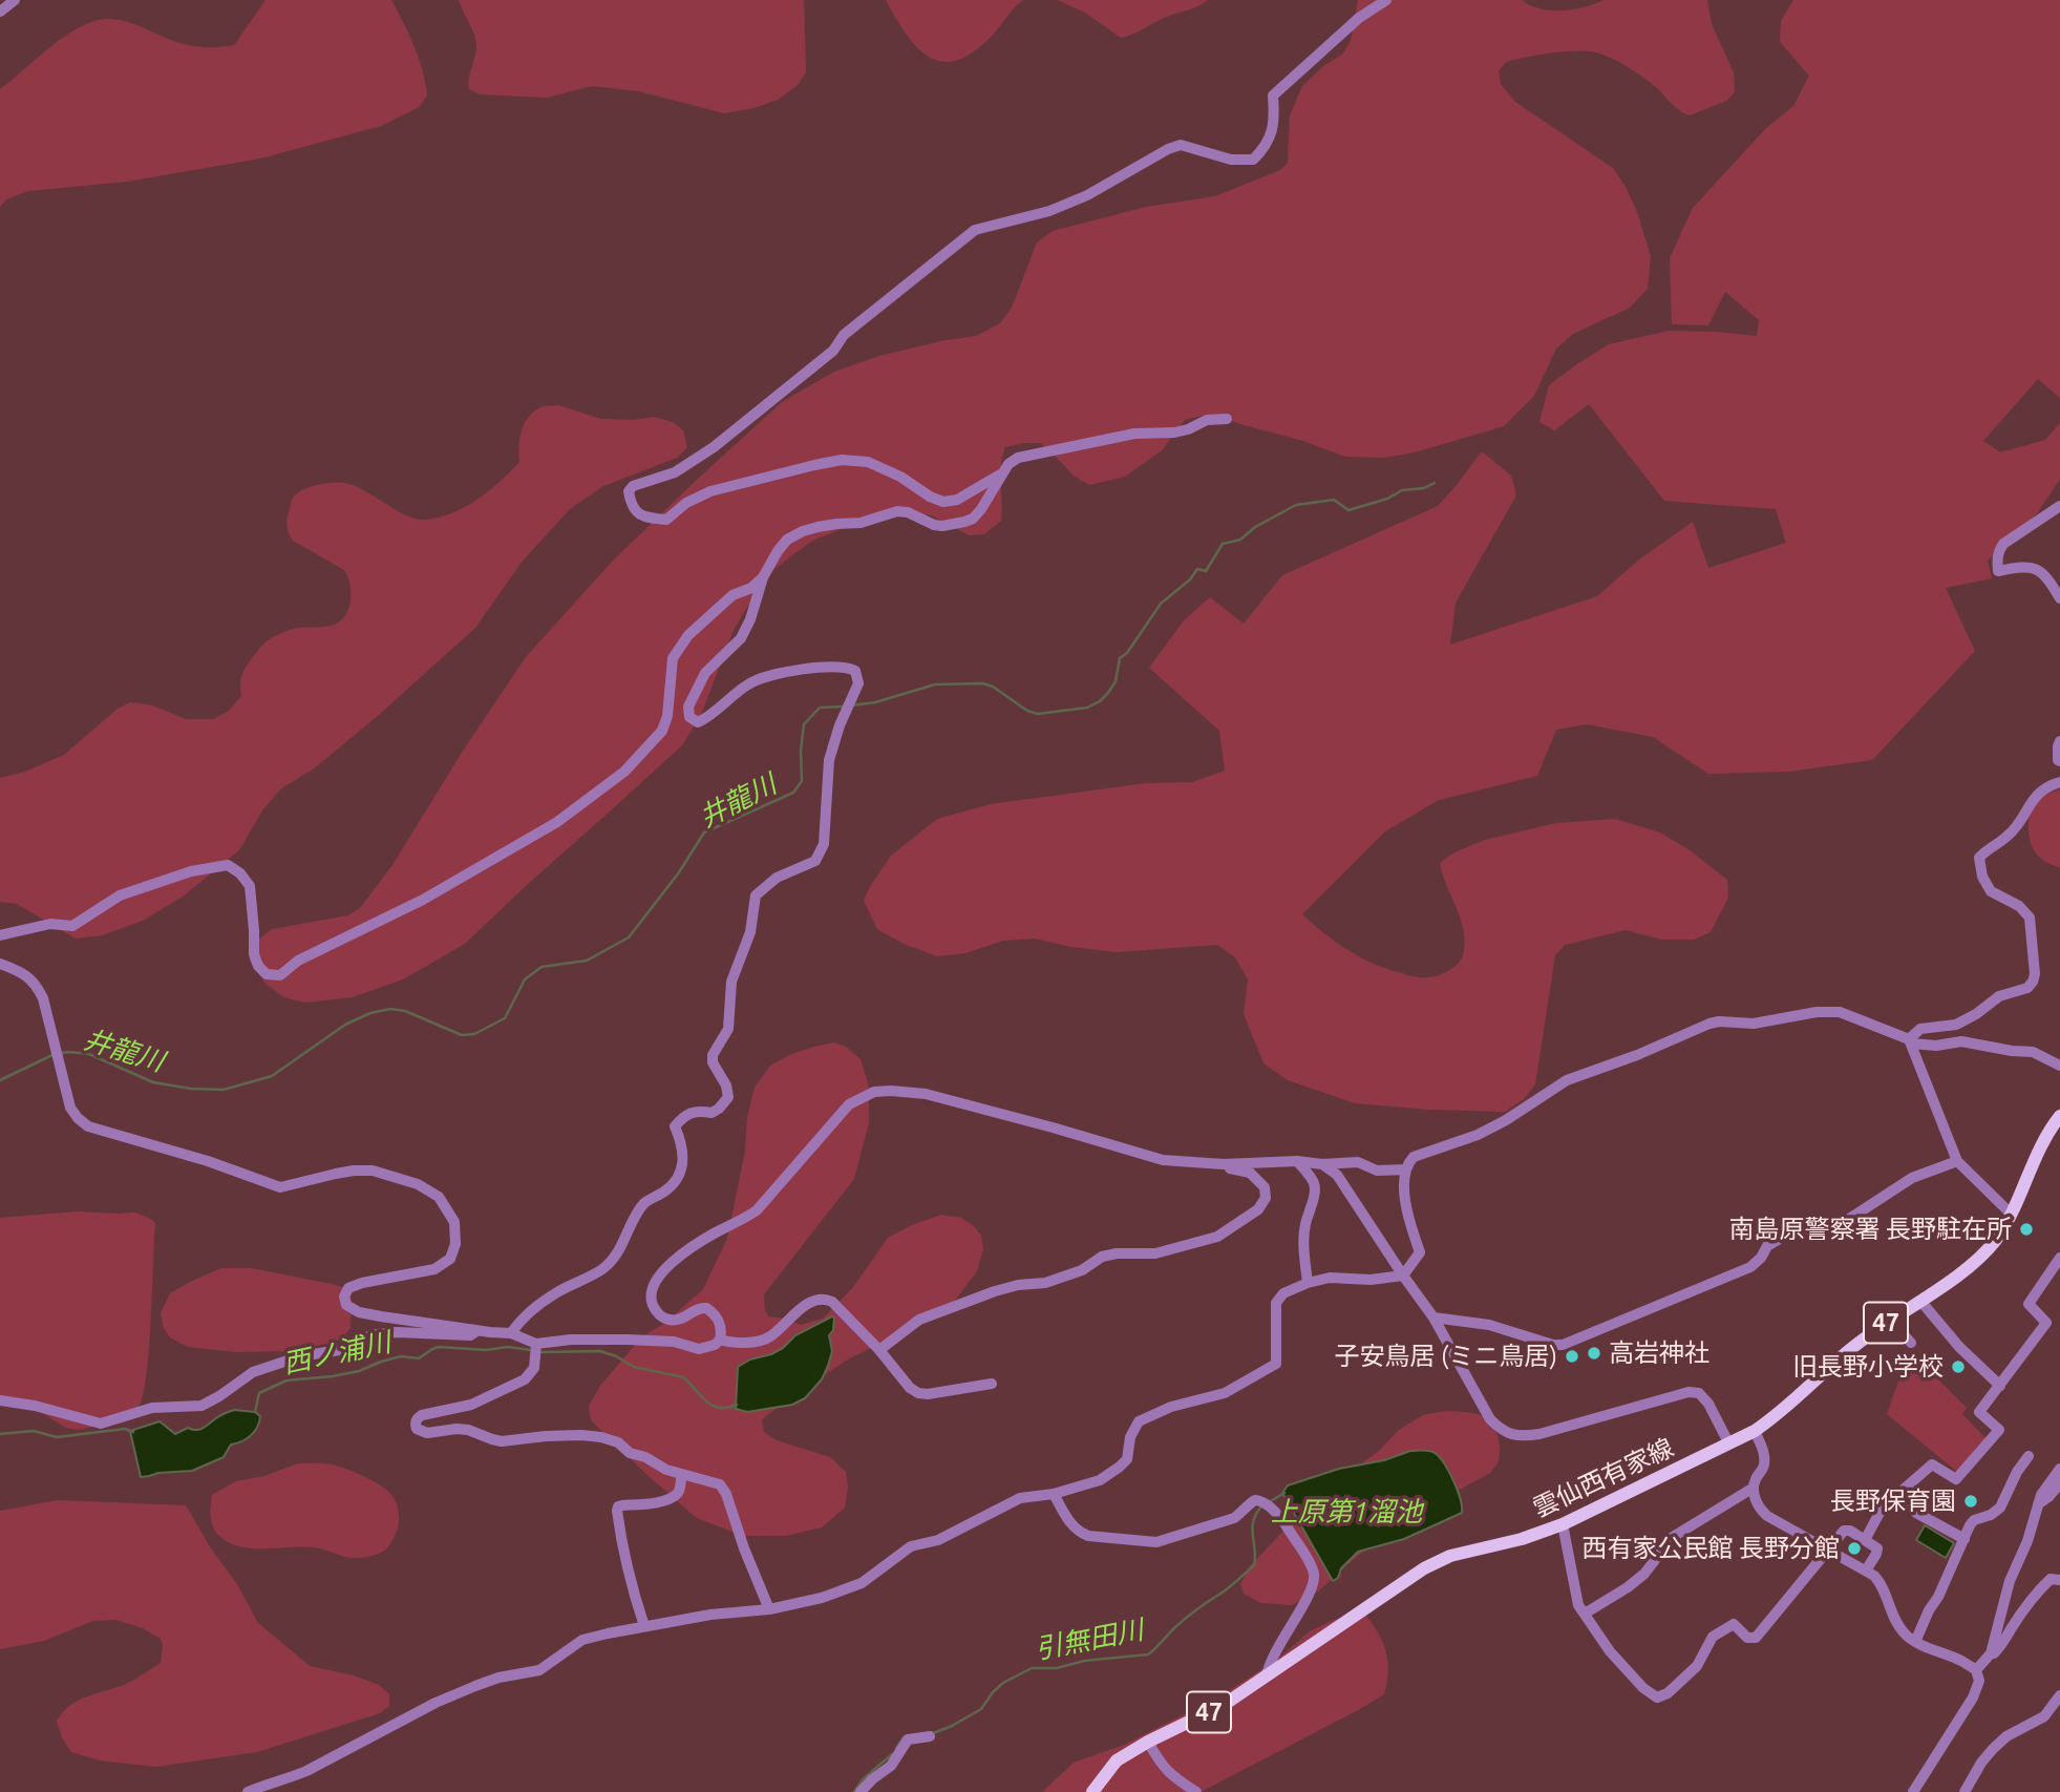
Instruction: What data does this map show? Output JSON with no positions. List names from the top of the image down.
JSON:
{
  "streets": {
    "main road": ["47", "雲仙西有家線"]
  },
  "water": [
    "井龍川",
    "西ノ浦川",
    "上原第1溜池",
    "引無田川"
  ],
  "places": [
    "南島原警察署 長野駐在所",
    "高岩神社",
    "子安鳥居 (ミニ鳥居)",
    "旧長野小学校",
    "長野保育園",
    "西有家公民館 長野分館"
  ]
}
